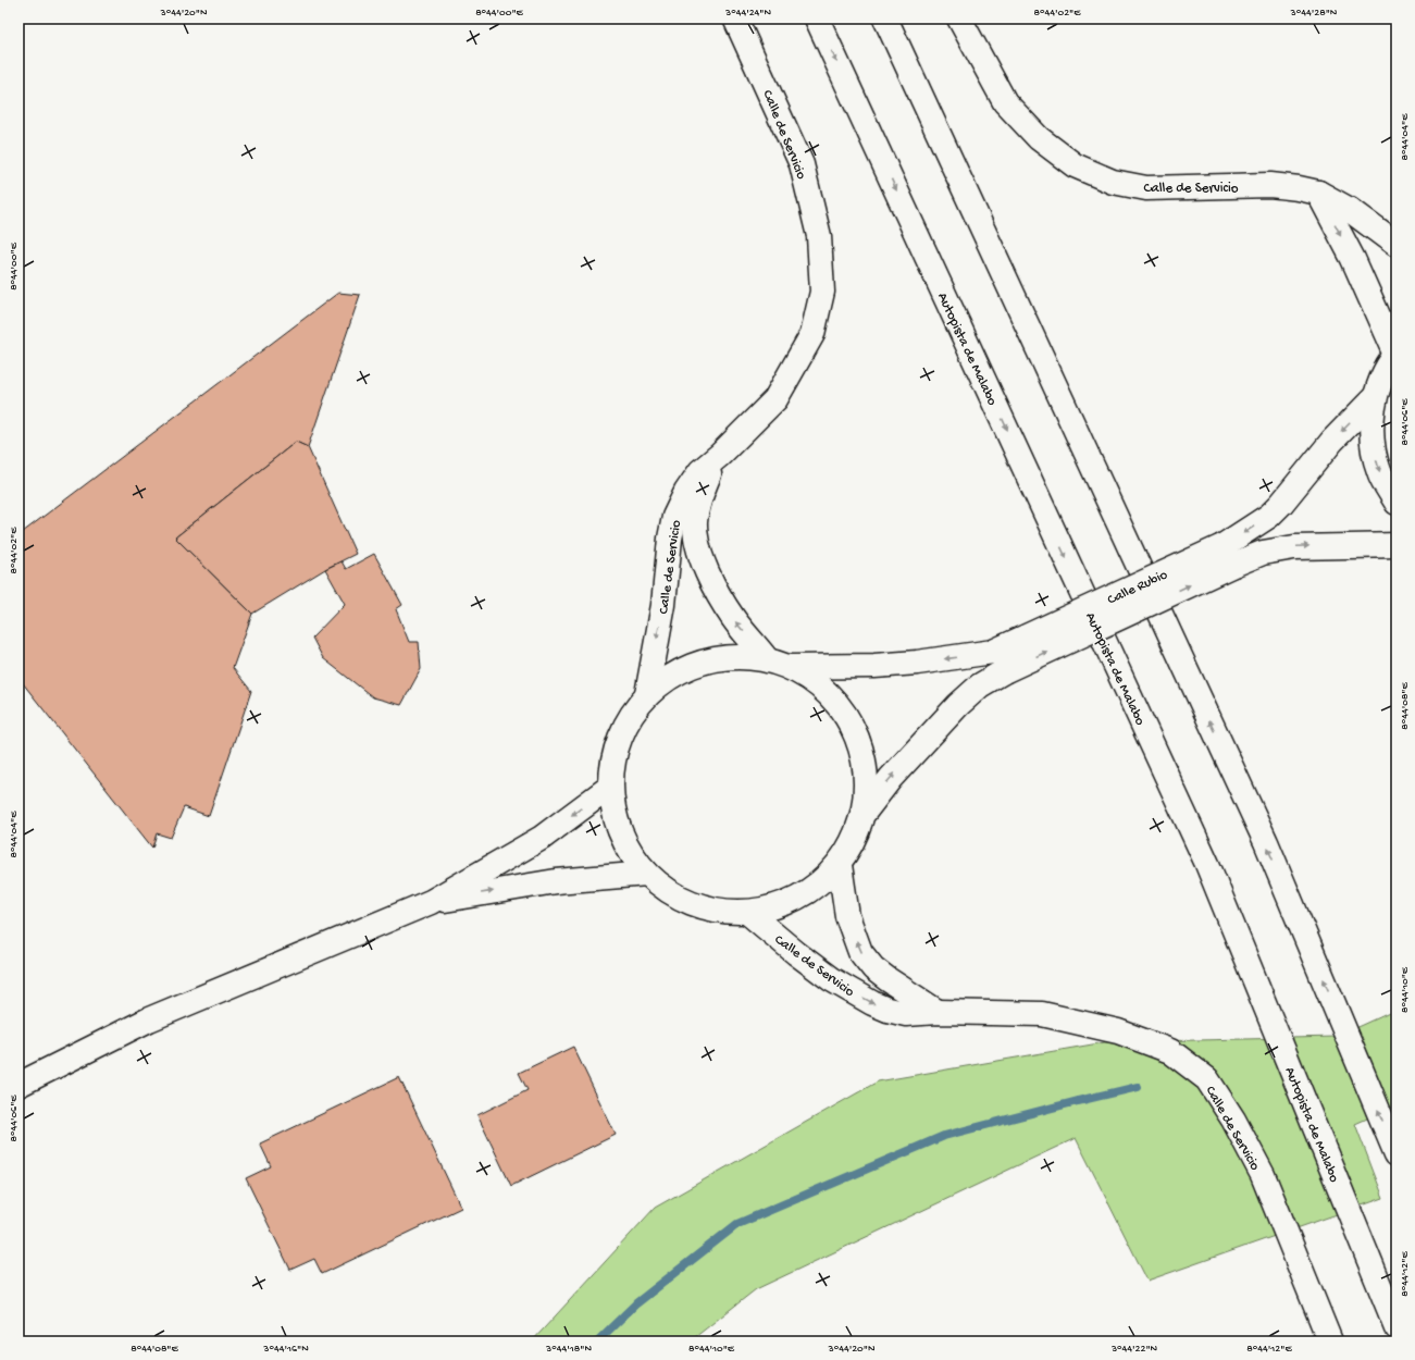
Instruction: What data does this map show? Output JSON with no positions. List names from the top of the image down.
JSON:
{
  "streets": {
    "main road": ["Calle de Servicio", "Autopista de Malabo", "Calle Rubio"]
  },
  "coordinates": [
    "3°44'20\"N",
    "8°44'00\"E",
    "3°44'24\"N",
    "8°44'02\"E",
    "3°44'28\"N",
    "8°44'04\"E",
    "8°44'06\"E",
    "8°44'08\"E",
    "8°44'10\"E",
    "8°44'12\"E",
    "3°44'16\"N",
    "3°44'18\"N",
    "3°44'22\"N"
  ]
}
